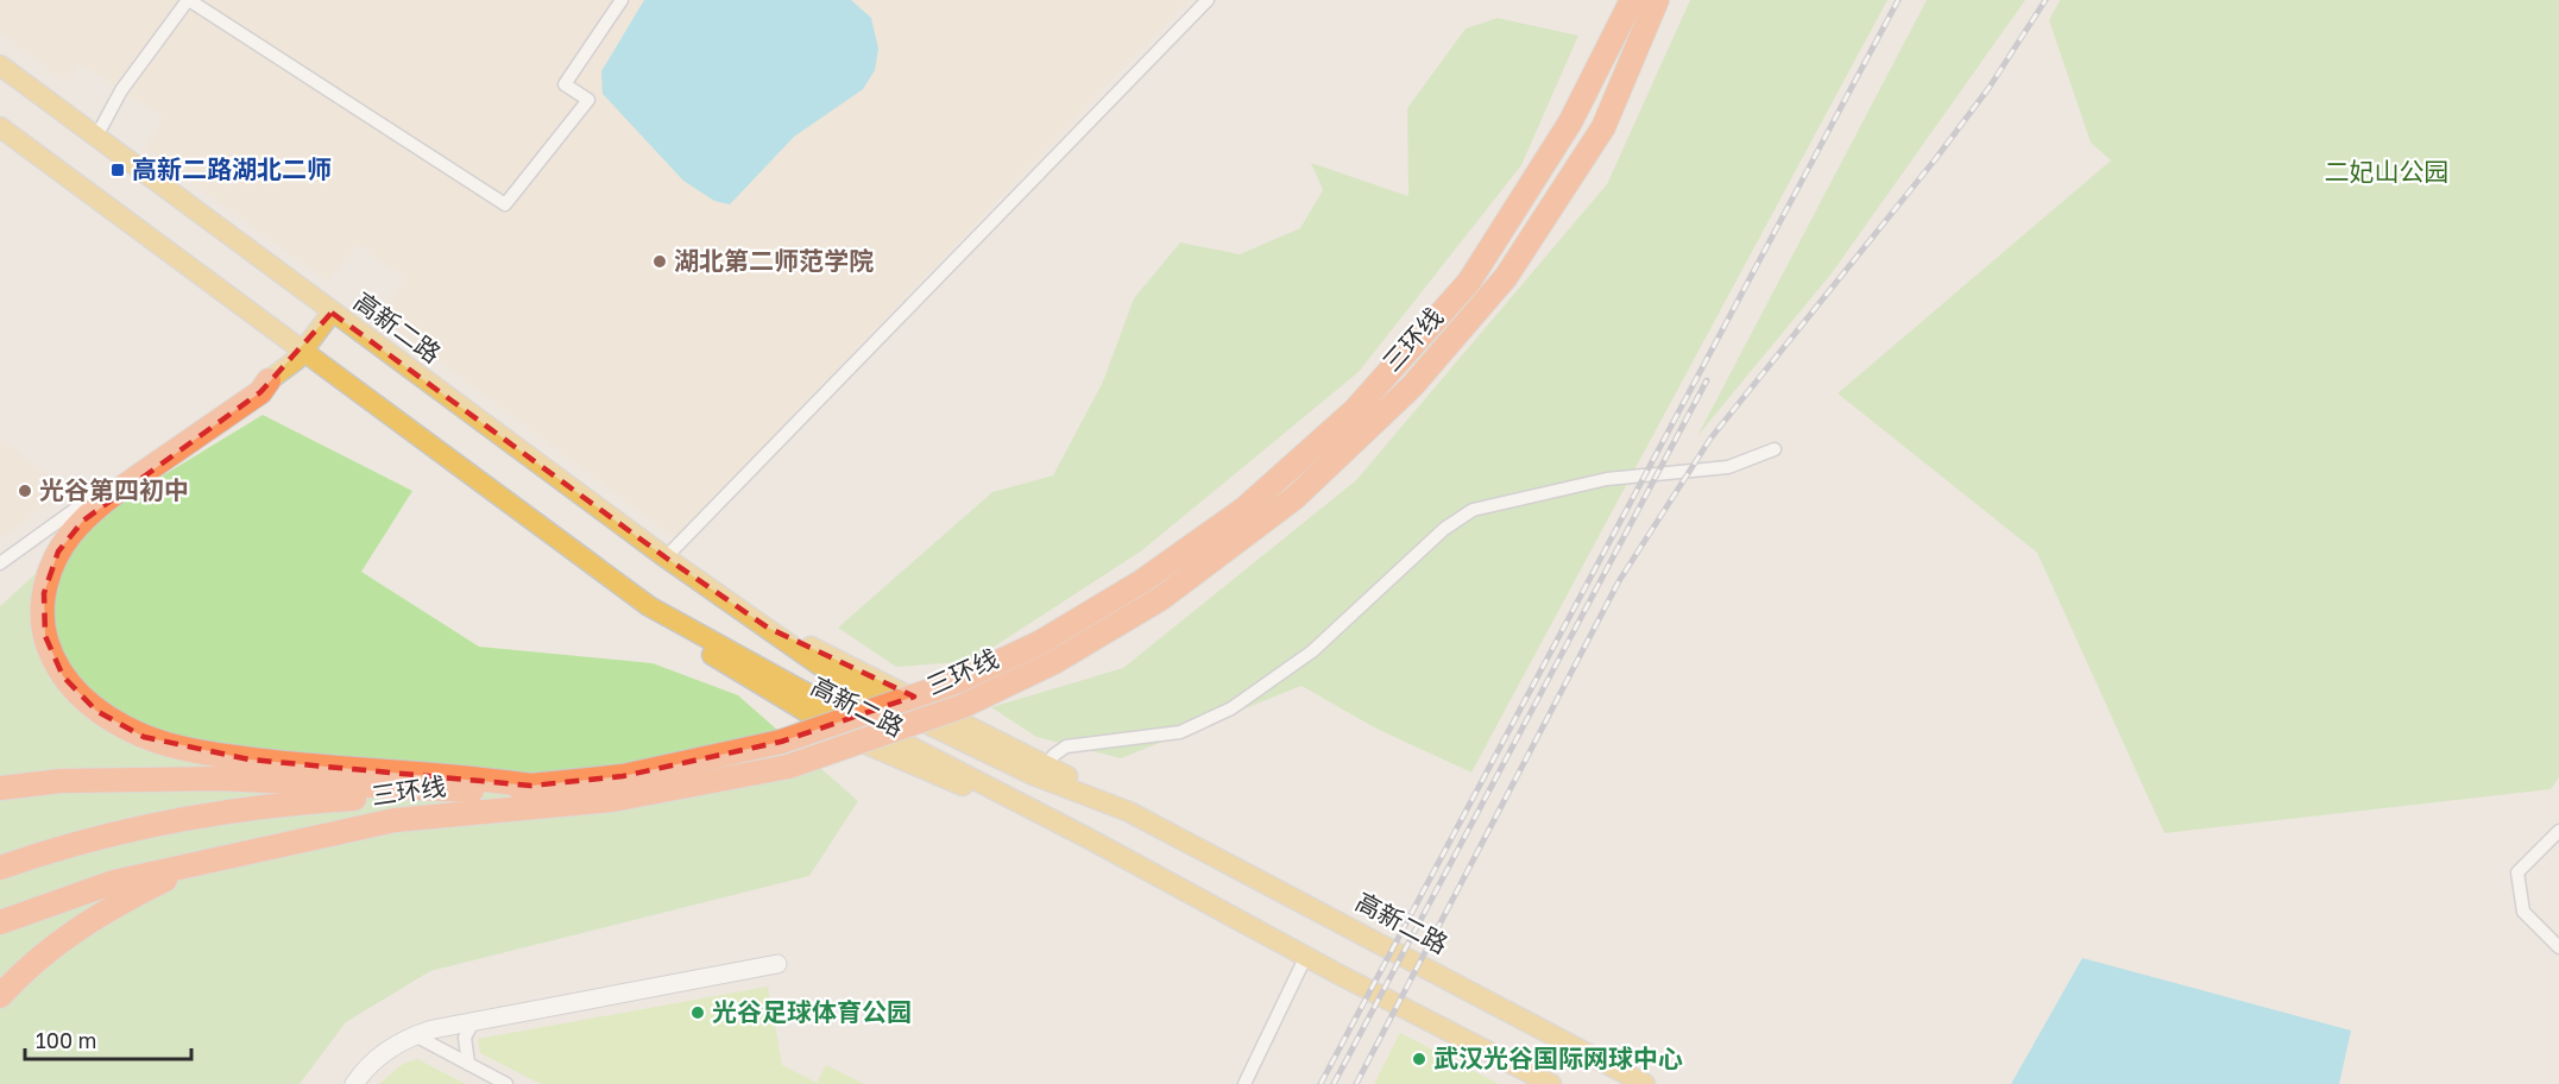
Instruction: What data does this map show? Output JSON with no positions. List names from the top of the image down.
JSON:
{
  "streets": {
    "highway": ["三环线"],
    "main road": ["高新二路"]
  },
  "parks": ["二妃山公园"],
  "places": {
    "transit": ["高新二路湖北二师"],
    "other": [
      "湖北第二师范学院",
      "光谷第四初中",
      "光谷足球体育公园",
      "武汉光谷国际网球中心"
    ]
  },
  "scale_bar": "100 m"
}
